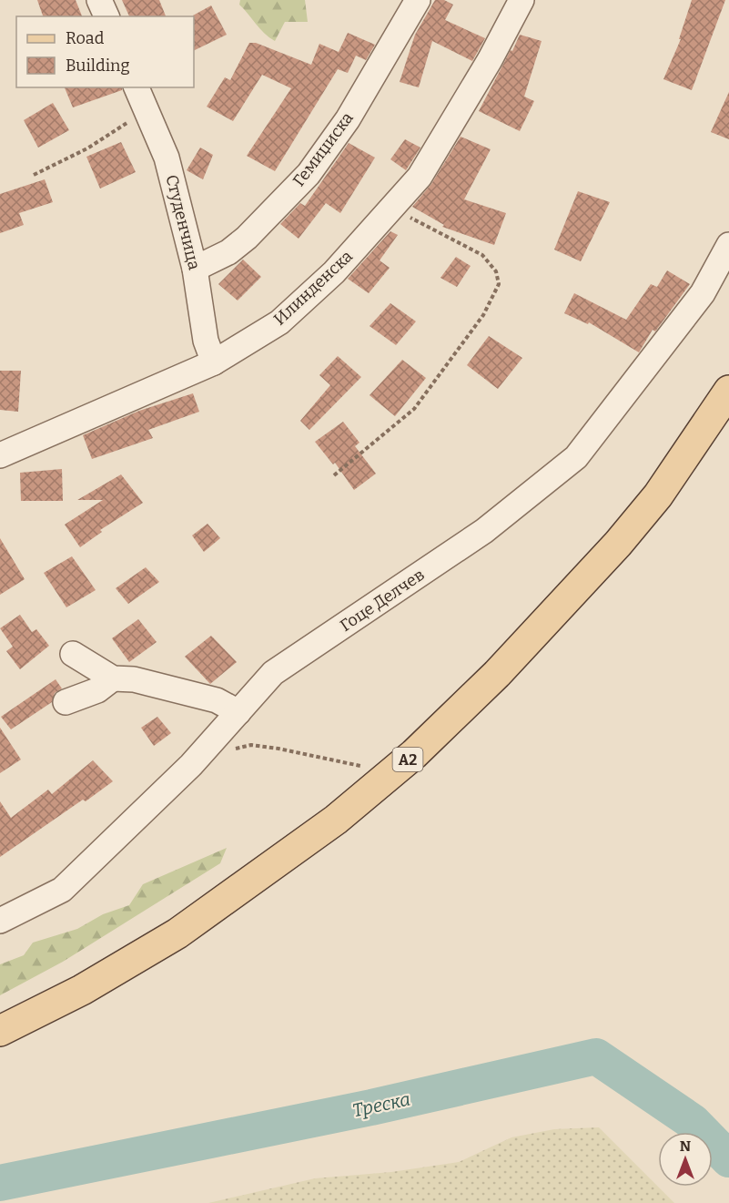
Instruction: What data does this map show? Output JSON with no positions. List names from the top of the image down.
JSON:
{
  "streets": {
    "main road": ["A2"],
    "street": [
      "Гемиџиска",
      "Студенчица",
      "Илинденска",
      "Гоце Делчев"
    ]
  },
  "crossings": [
    ["Гемиџиска", "Студенчица"],
    ["Студенчица", "Илинденска"]
  ],
  "water": ["Треска"],
  "legend": ["Road", "Building"],
  "north": "top"
}
